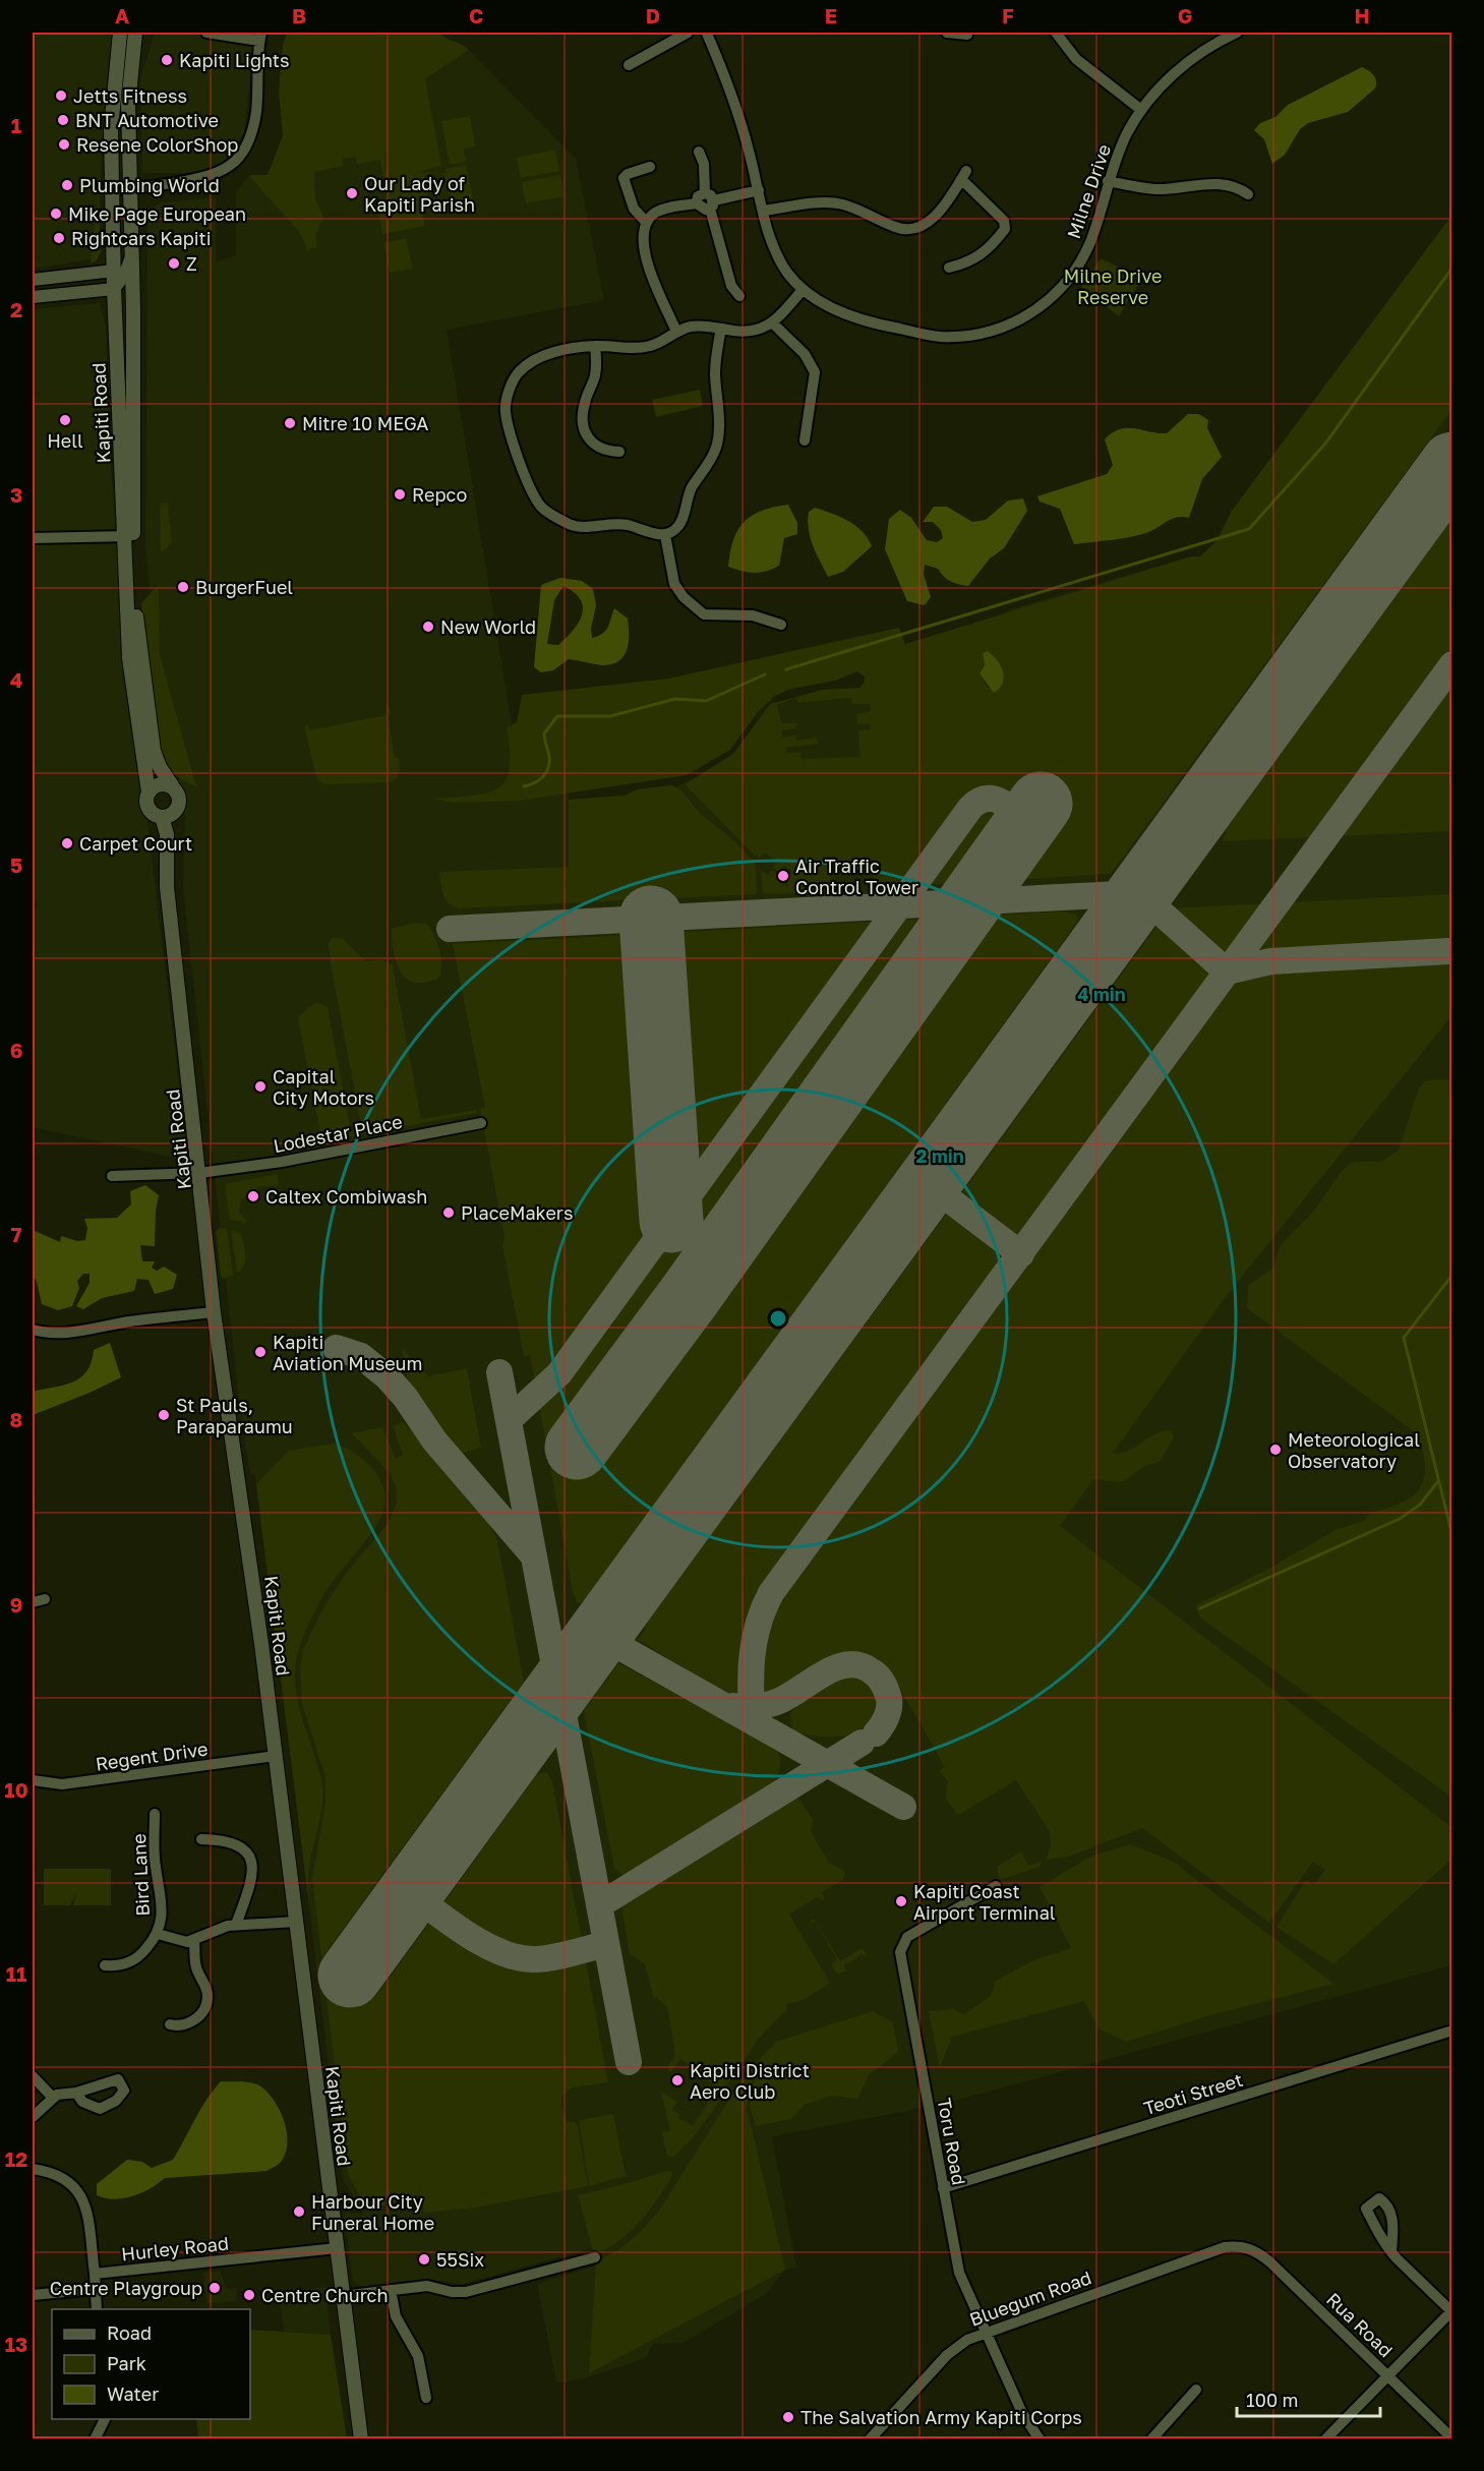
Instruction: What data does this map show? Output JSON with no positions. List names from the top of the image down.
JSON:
{
  "streets": {
    "main road": ["Kapiti Road"],
    "street": [
      "Milne Drive",
      "Lodestar Place",
      "Regent Drive",
      "Bird Lane",
      "Teoti Street",
      "Toru Road",
      "Hurley Road",
      "Bluegum Road",
      "Rua Road"
    ]
  },
  "crossings": [
    ["Kapiti Road", "Lodestar Place"],
    ["Kapiti Road", "Regent Drive"],
    ["Kapiti Road", "Hurley Road"],
    ["Teoti Street", "Toru Road"],
    ["Toru Road", "Bluegum Road"],
    ["Bluegum Road", "Rua Road"]
  ],
  "parks": ["Milne Drive Reserve"],
  "places": [
    "Kapiti Lights",
    "Jetts Fitness",
    "BNT Automotive",
    "Resene ColorShop",
    "Plumbing World",
    "Our Lady of Kapiti Parish",
    "Mike Page European",
    "Rightcars Kapiti",
    "Z",
    "Hell",
    "Mitre 10 MEGA",
    "Repco",
    "BurgerFuel",
    "New World",
    "Carpet Court",
    "Air Traffic Control Tower",
    "Capital City Motors",
    "Caltex Combiwash",
    "PlaceMakers",
    "Kapiti Aviation Museum",
    "St Pauls, Paraparaumu",
    "Meteorological Observatory",
    "Kapiti Coast Airport Terminal",
    "Kapiti District Aero Club",
    "Harbour City Funeral Home",
    "55Six",
    "Centre Playgroup",
    "Centre Church",
    "The Salvation Army Kapiti Corps"
  ],
  "legend": ["Road", "Park", "Water"],
  "scale_bar": "100 m",
  "grid": {
    "columns": [
      "A",
      "B",
      "C",
      "D",
      "E",
      "F",
      "G",
      "H"
    ],
    "rows": [
      "1",
      "2",
      "3",
      "4",
      "5",
      "6",
      "7",
      "8",
      "9",
      "10",
      "11",
      "12",
      "13"
    ]
  },
  "rings": ["4 min", "2 min"]
}
